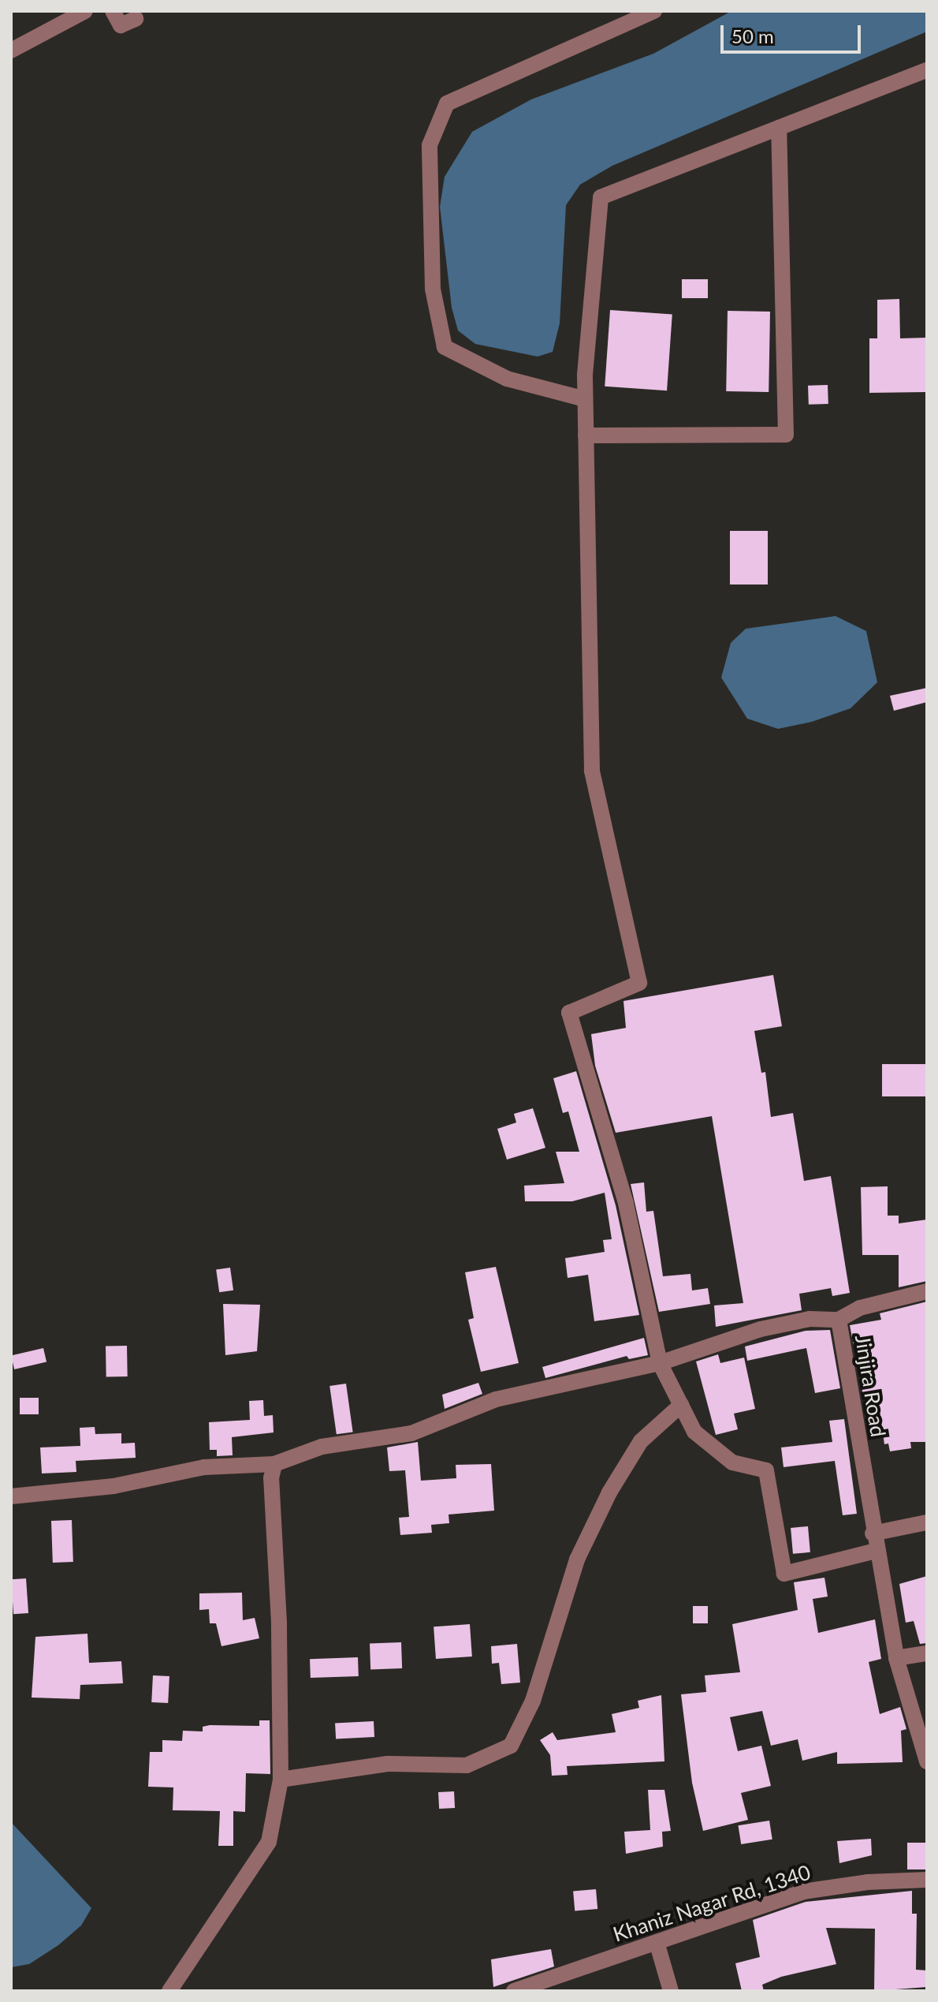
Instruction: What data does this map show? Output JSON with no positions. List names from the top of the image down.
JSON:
{
  "streets": {
    "street": ["Jinjira Road", "Khaniz Nagar Rd, 1340"]
  },
  "scale_bar": "50 m"
}
